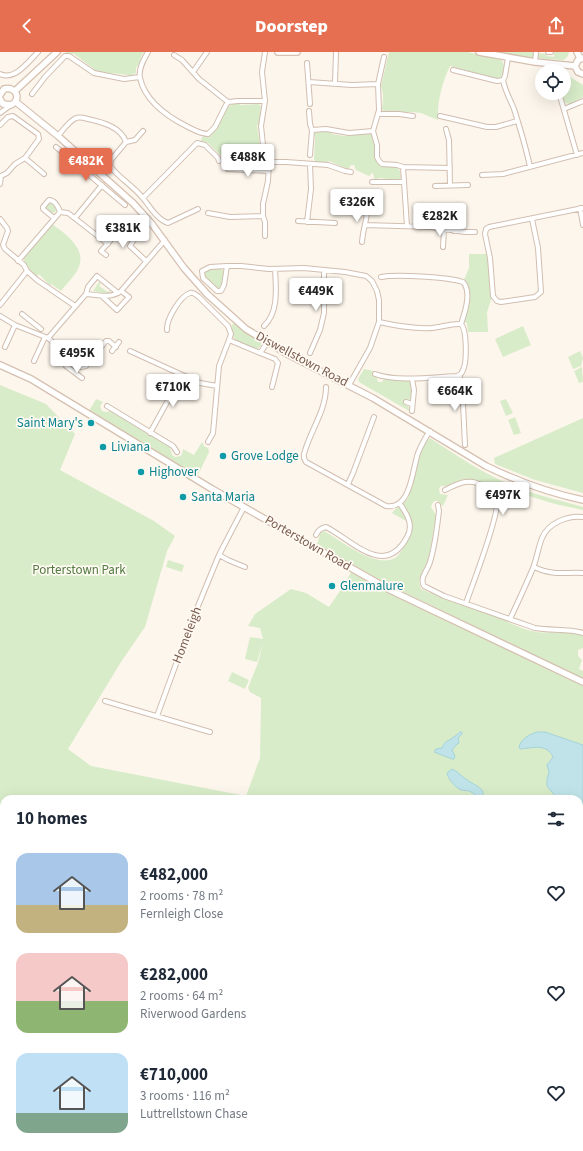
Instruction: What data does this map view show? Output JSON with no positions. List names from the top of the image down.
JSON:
{
  "streets": {
    "street": ["Diswellstown Road", "Porterstown Road", "Homeleigh"]
  },
  "crossings": [
    ["Porterstown Road", "Homeleigh"]
  ],
  "parks": ["Porterstown Park"],
  "places": [
    "Saint Mary's",
    "Liviana",
    "Grove Lodge",
    "Highover",
    "Santa Maria",
    "Glenmalure"
  ],
  "page": {
    "header": "Doorstep",
    "price": [
      "€488K",
      "€482K",
      "€326K",
      "€282K",
      "€381K",
      "€449K",
      "€495K",
      "€710K",
      "€664K",
      "€497K"
    ],
    "heading": "10 homes",
    "list": [
      {
        "name": "€482,000",
        "note": "2 rooms · 78 m² · Fernleigh Close"
      },
      {
        "name": "€282,000",
        "note": "2 rooms · 64 m² · Riverwood Gardens"
      },
      {
        "name": "€710,000",
        "note": "3 rooms · 116 m² · Luttrellstown Chase"
      }
    ]
  }
}
